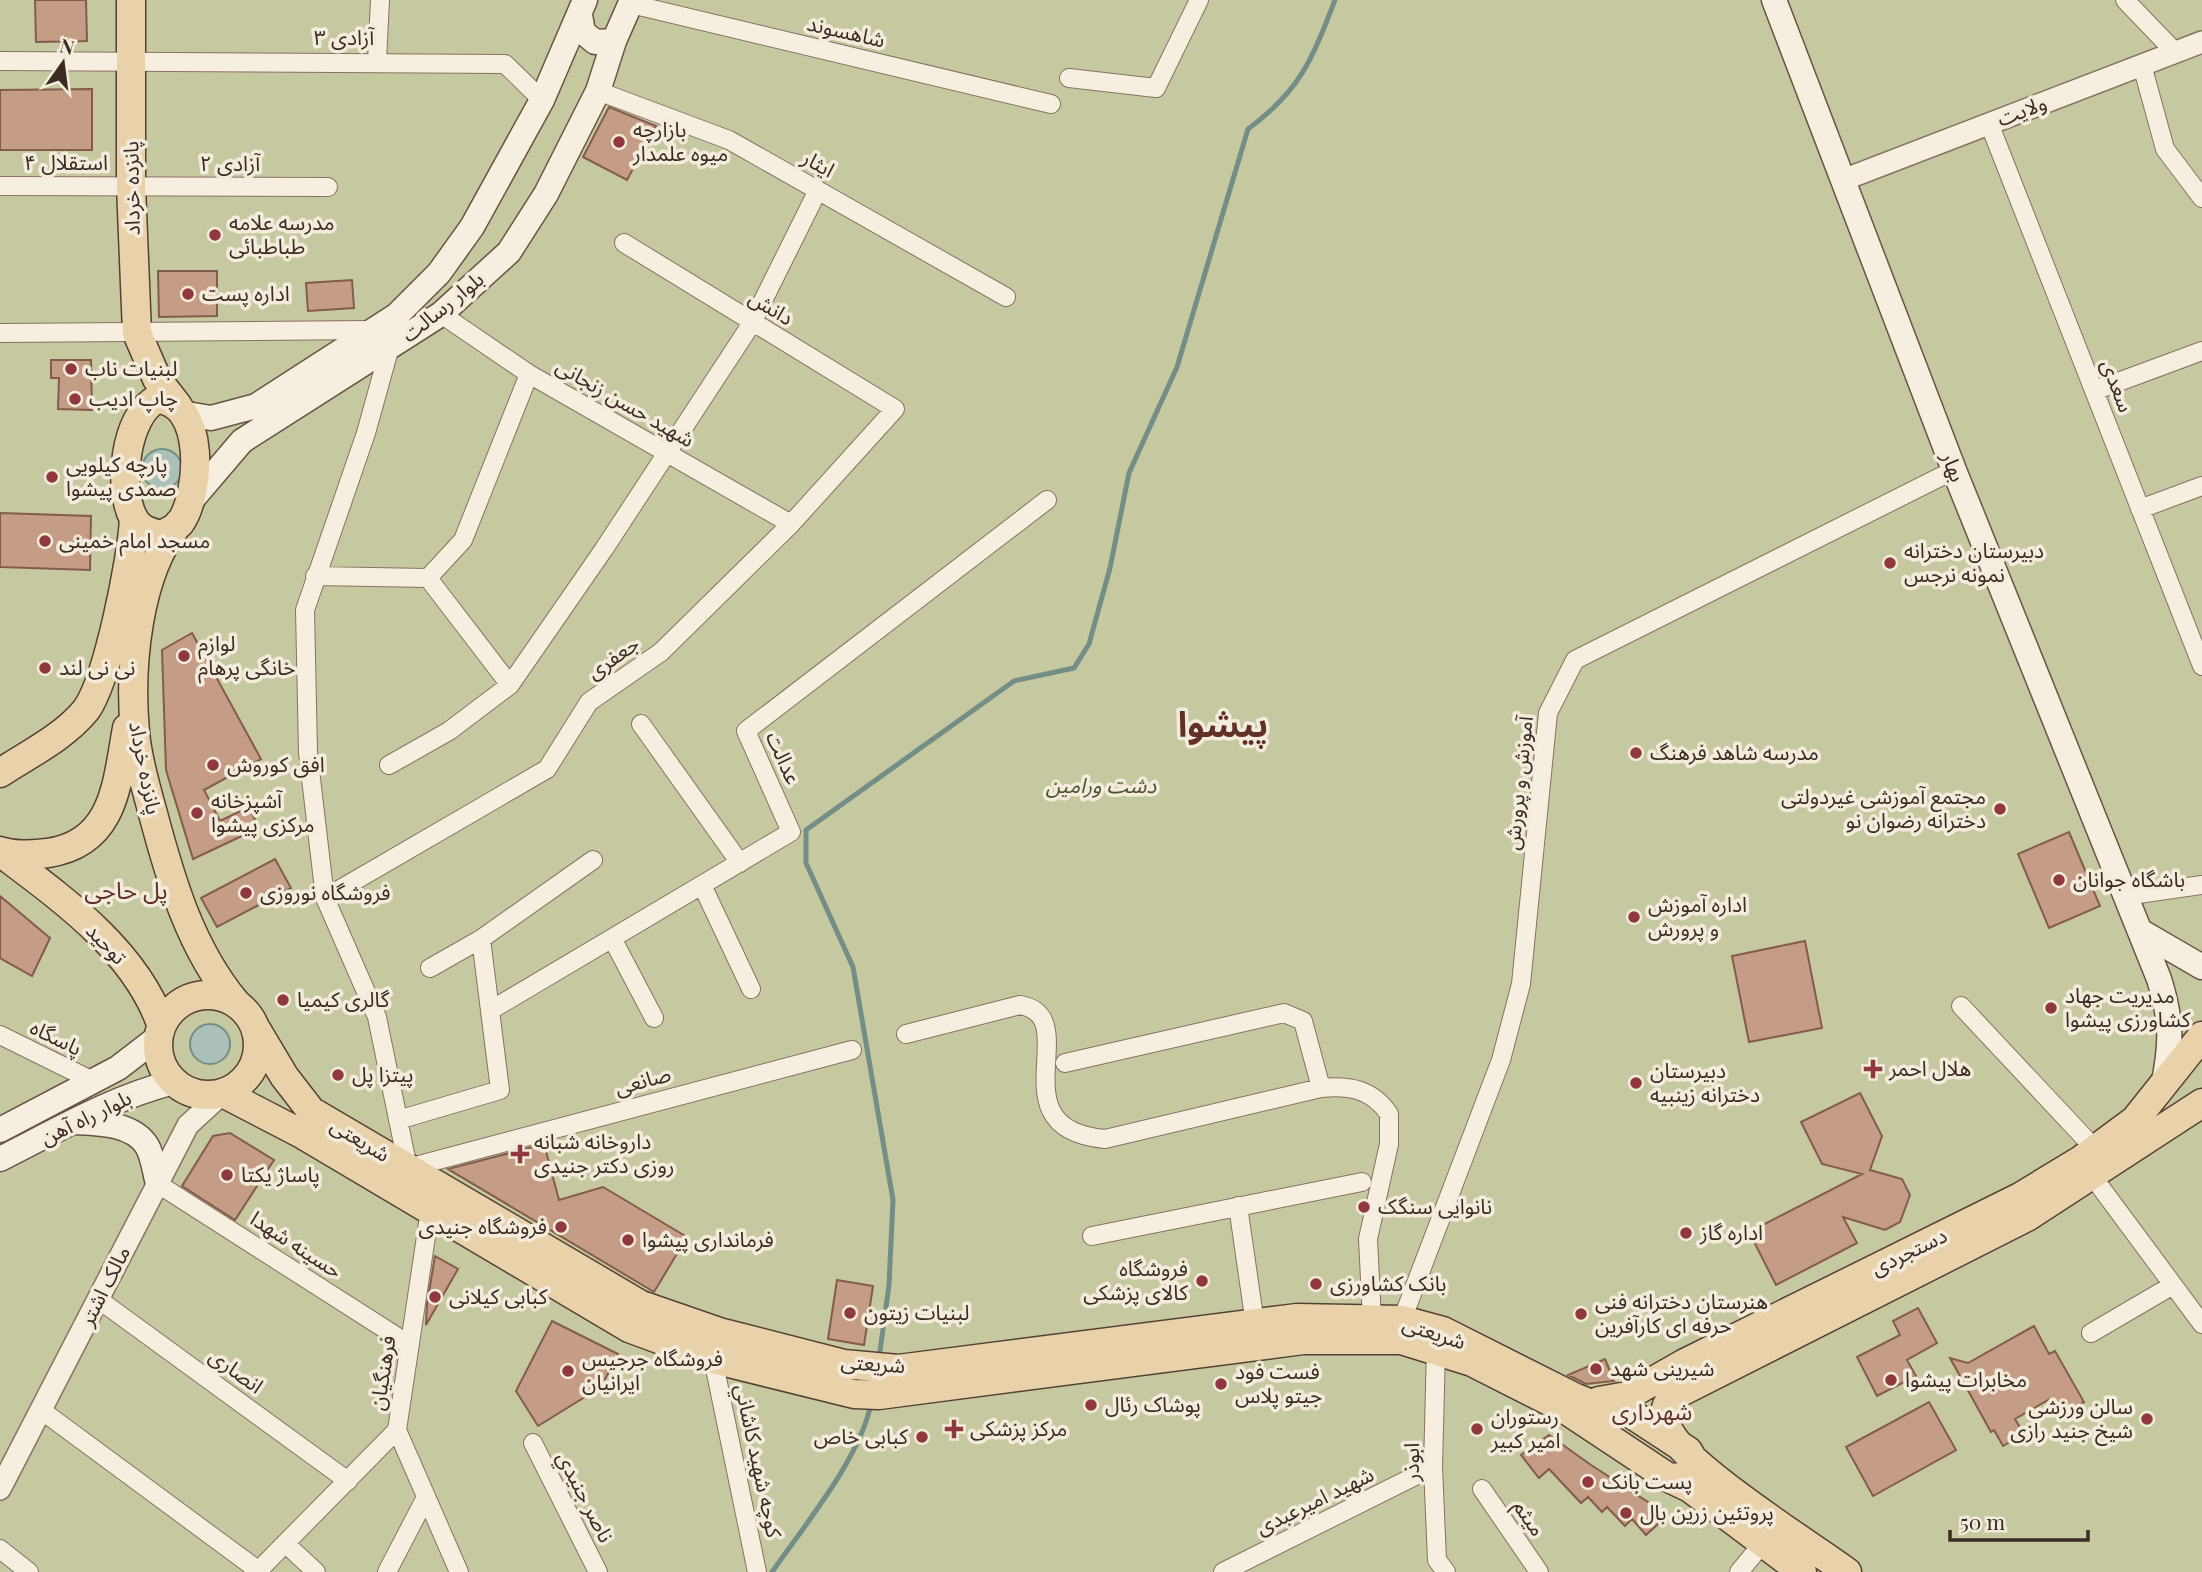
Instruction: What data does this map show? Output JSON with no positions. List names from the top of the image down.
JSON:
{
  "streets": {
    "main road": [
      "پانزده خرداد",
      "بلوار رسالت",
      "بهار",
      "توحید",
      "بلوار راه آهن",
      "شریعتی",
      "دستجردی"
    ],
    "street": [
      "شاهسوند",
      "آزادی ۳",
      "ولایت",
      "استقلال ۴",
      "آزادی ۲",
      "ایثار",
      "دانش",
      "سعدی",
      "شهید حسن زنجانی",
      "جعفری",
      "عدالت",
      "آموزش و پرورش",
      "پاسگاه",
      "صانعی",
      "حسینه شهدا",
      "مالک اشتر",
      "انصاری",
      "فرهنگیان",
      "كوچه شهيد كاشاني",
      "ابوذر",
      "ناصر جنيدي",
      "شهید امیرعبدی",
      "میثم"
    ]
  },
  "crossings": [
    ["شاهسوند", "بلوار رسالت"],
    ["آزادی ۳", "پانزده خرداد"],
    ["آزادی ۳", "بلوار رسالت"],
    ["ولایت", "سعدی"],
    ["ولایت", "بهار"],
    ["استقلال ۴", "آزادی ۲"],
    ["استقلال ۴", "پانزده خرداد"],
    ["آزادی ۲", "پانزده خرداد"],
    ["ایثار", "بلوار رسالت"],
    ["پانزده خرداد", "بلوار رسالت"],
    ["پانزده خرداد", "توحید"],
    ["پانزده خرداد", "بلوار راه آهن"],
    ["پانزده خرداد", "شریعتی"],
    ["پانزده خرداد", "مالک اشتر"],
    ["بلوار رسالت", "شهید حسن زنجانی"],
    ["دانش", "جعفری"],
    ["شهید حسن زنجانی", "جعفری"],
    ["بهار", "آموزش و پرورش"],
    ["بهار", "دستجردی"],
    ["آموزش و پرورش", "شریعتی"],
    ["توحید", "بلوار راه آهن"],
    ["توحید", "شریعتی"],
    ["توحید", "مالک اشتر"],
    ["پاسگاه", "بلوار راه آهن"],
    ["صانعی", "شریعتی"],
    ["بلوار راه آهن", "شریعتی"],
    ["بلوار راه آهن", "مالک اشتر"],
    ["شریعتی", "دستجردی"],
    ["شریعتی", "مالک اشتر"],
    ["شریعتی", "فرهنگیان"],
    ["شریعتی", "كوچه شهيد كاشاني"],
    ["شریعتی", "ابوذر"],
    ["حسینه شهدا", "مالک اشتر"],
    ["حسینه شهدا", "فرهنگیان"],
    ["مالک اشتر", "انصاری"],
    ["انصاری", "فرهنگیان"],
    ["ابوذر", "شهید امیرعبدی"]
  ],
  "districts": ["پیشوا", "پل حاجی", "شهرداری"],
  "parks": ["دشت ورامین"],
  "places": {
    "other": [
      "بازارچه میوه علمدار",
      "مدرسه علامه طباطبائی",
      "اداره پست",
      "لبنیات ناب",
      "چاپ ادیب",
      "پارچه کیلویی صمدی پیشوا",
      "مسجد امام خمینی",
      "دبیرستان دخترانه نمونه نرجس",
      "لوازم خانگی پرهام",
      "نی نی لند",
      "مدرسه شاهد فرهنگ",
      "افق کوروش",
      "مجتمع آموزشی غیردولتی دخترانه رضوان نو",
      "آشپزخانه مرکزی پیشوا",
      "باشگاه جوانان",
      "فروشگاه نوروزی",
      "اداره آموزش و پرورش",
      "گالری کیمیا",
      "مدیریت جهاد کشاورزی پیشوا",
      "پیتزا پل",
      "دبیرستان دخترانه زینبیه",
      "پاساژ یکتا",
      "نانوایی سنگک",
      "فروشگاه جنیدی",
      "اداره گاز",
      "فرمانداری پیشوا",
      "فروشگاه کالای پزشکی",
      "بانک کشاورزی",
      "کبابی کیلانی",
      "لبنیات زیتون",
      "هنرستان دخترانه فنی حرفه ای کارآفرین",
      "شیرینی شهد",
      "فروشگاه جرجیس ایرانیان",
      "مخابرات پیشوا",
      "فست فود جیتو پلاس",
      "پوشاک رئال",
      "سالن ورزشی شیخ جنید رازی",
      "رستوران امیر کبیر",
      "کبابی خاص",
      "پست بانک",
      "پروتئین زرین بال"
    ],
    "health": ["هلال احمر", "داروخانه شبانه روزی دکتر جنیدی", "مرکز پزشکی"]
  },
  "scale_bar": "50 m",
  "north": "top"
}
